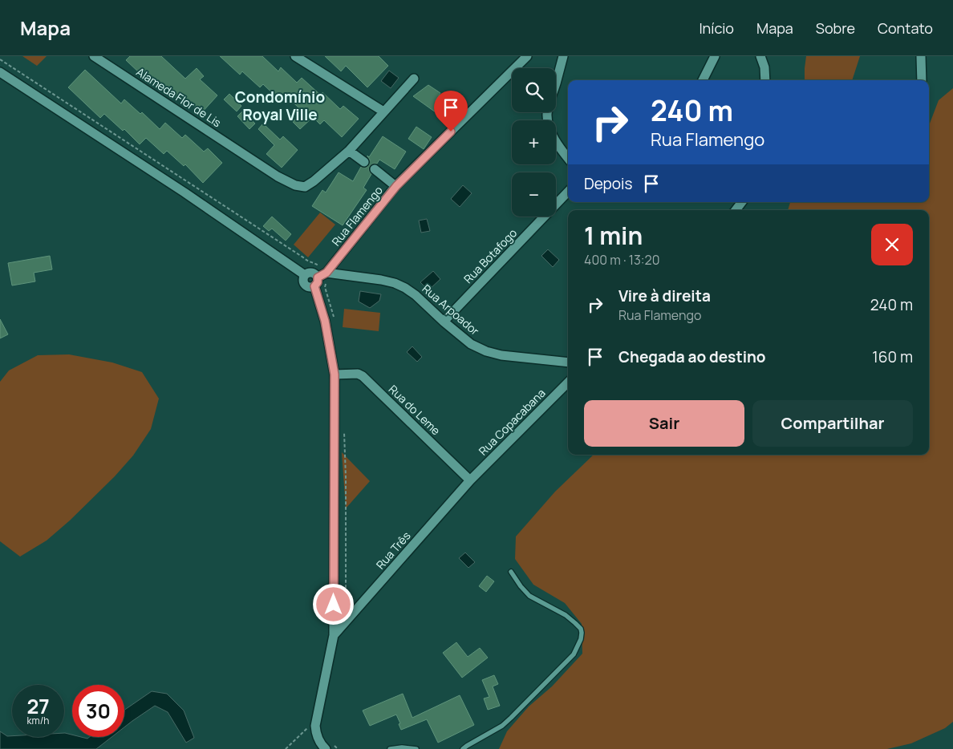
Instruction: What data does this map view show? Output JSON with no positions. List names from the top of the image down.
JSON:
{
  "streets": {
    "street": [
      "Alameda Flor de Lis",
      "Rua Flamengo",
      "Rua Botafogo",
      "Rua Arpoador",
      "Rua do Leme",
      "Rua Copacabana",
      "Rua Três"
    ]
  },
  "crossings": [
    ["Rua Flamengo", "Rua Arpoador"],
    ["Rua Botafogo", "Rua Arpoador"],
    ["Rua do Leme", "Rua Copacabana"],
    ["Rua do Leme", "Rua Três"],
    ["Rua Copacabana", "Rua Três"]
  ],
  "districts": ["Condomínio Royal Ville"],
  "page": {
    "header": "Mapa",
    "nav": [
      "Início",
      "Mapa",
      "Sobre",
      "Contato"
    ],
    "map_buttons": ["+", "−"],
    "turn": ["240 m", "Rua Flamengo"],
    "then": "Depois",
    "heading": ["1 min", "400 m · 13:20"],
    "list": [
      {
        "name": "Vire à direita",
        "note": "Rua Flamengo",
        "value": "240 m"
      },
      {
        "name": "Chegada ao destino",
        "value": "160 m"
      }
    ],
    "buttons": ["Sair", "Compartilhar"],
    "speed": "27 km/h",
    "limit": "30"
  }
}
